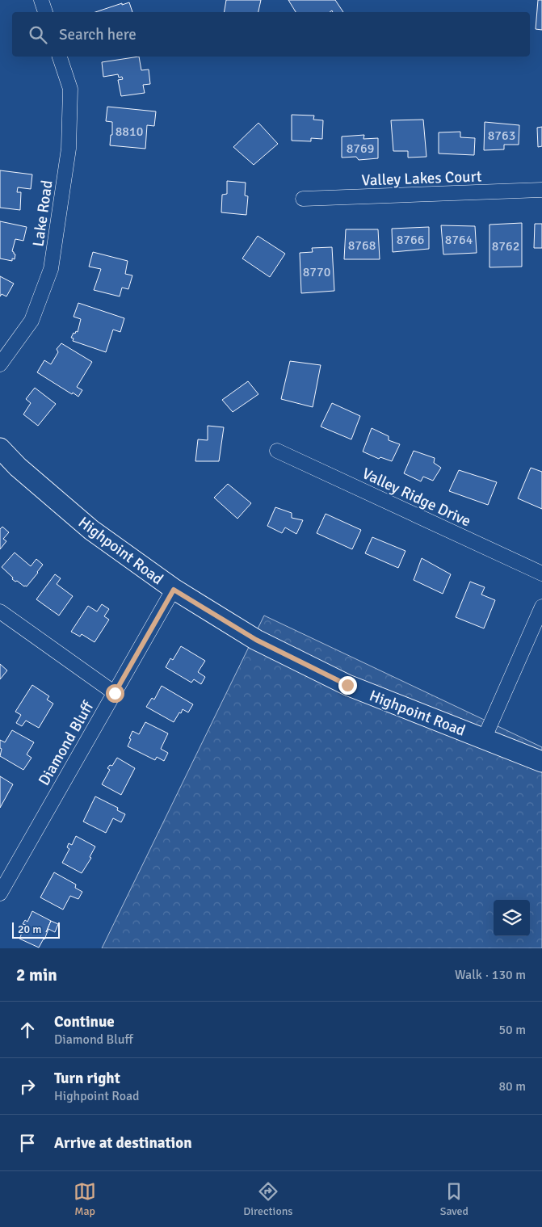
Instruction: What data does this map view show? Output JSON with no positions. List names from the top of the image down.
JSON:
{
  "streets": {
    "street": [
      "Valley Lakes Court",
      "Lake Road",
      "Valley Ridge Drive",
      "Highpoint Road",
      "Diamond Bluff"
    ]
  },
  "crossings": [
    ["Highpoint Road", "Diamond Bluff"]
  ],
  "house_numbers": [
    "8810",
    "8763",
    "8769",
    "8766",
    "8764",
    "8768",
    "8762",
    "8770"
  ],
  "scale_bar": "20 m",
  "page": {
    "search": "Search here",
    "scale": "20 m",
    "heading": ["2 min", "Walk · 130 m"],
    "list": [
      ["Continue", "Diamond Bluff", "50 m"],
      ["Turn right", "Highpoint Road", "80 m"],
      "Arrive at destination"
    ],
    "nav": ["Map", "Directions", "Saved"]
  }
}
